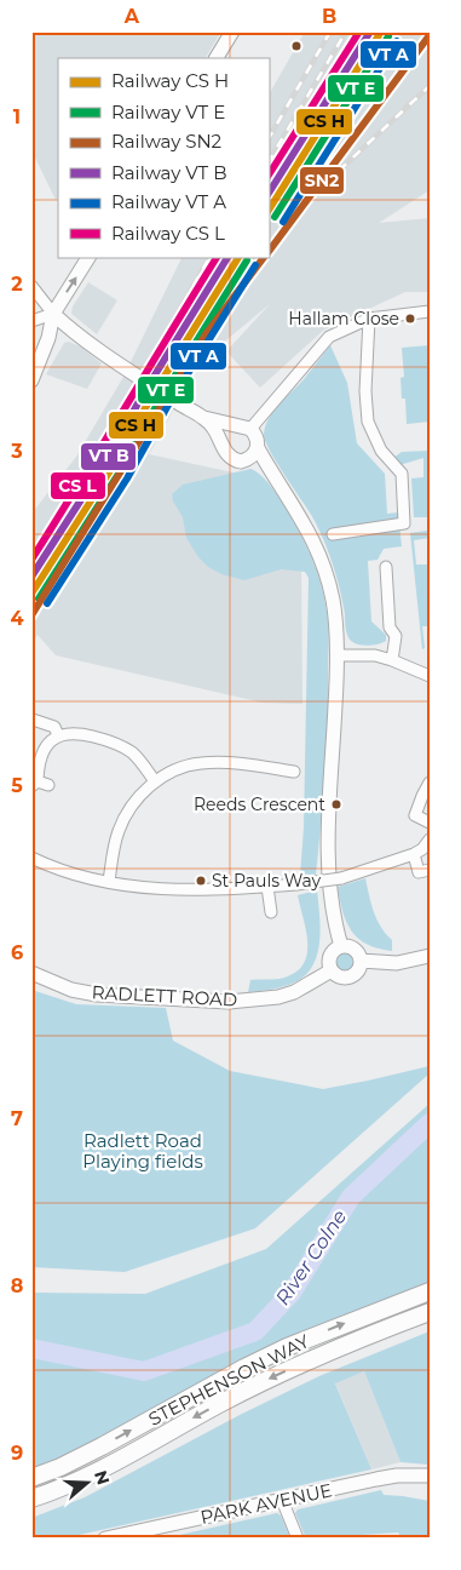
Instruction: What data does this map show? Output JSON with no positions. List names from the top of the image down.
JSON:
{
  "streets": {
    "main road": ["STEPHENSON WAY"],
    "street": ["RADLETT ROAD", "PARK AVENUE"]
  },
  "water": ["River Colne"],
  "parks": ["Radlett Road Playing fields"],
  "places": ["Hallam Close", "Reeds Crescent", "St Pauls Way"],
  "lines": ["rail line SN2"],
  "legend": [
    "Railway CS H",
    "Railway VT E",
    "Railway SN2",
    "Railway VT B",
    "Railway VT A",
    "Railway CS L"
  ],
  "north": "right",
  "grid": {
    "columns": ["A", "B"],
    "rows": [
      "1",
      "2",
      "3",
      "4",
      "5",
      "6",
      "7",
      "8",
      "9"
    ]
  }
}
